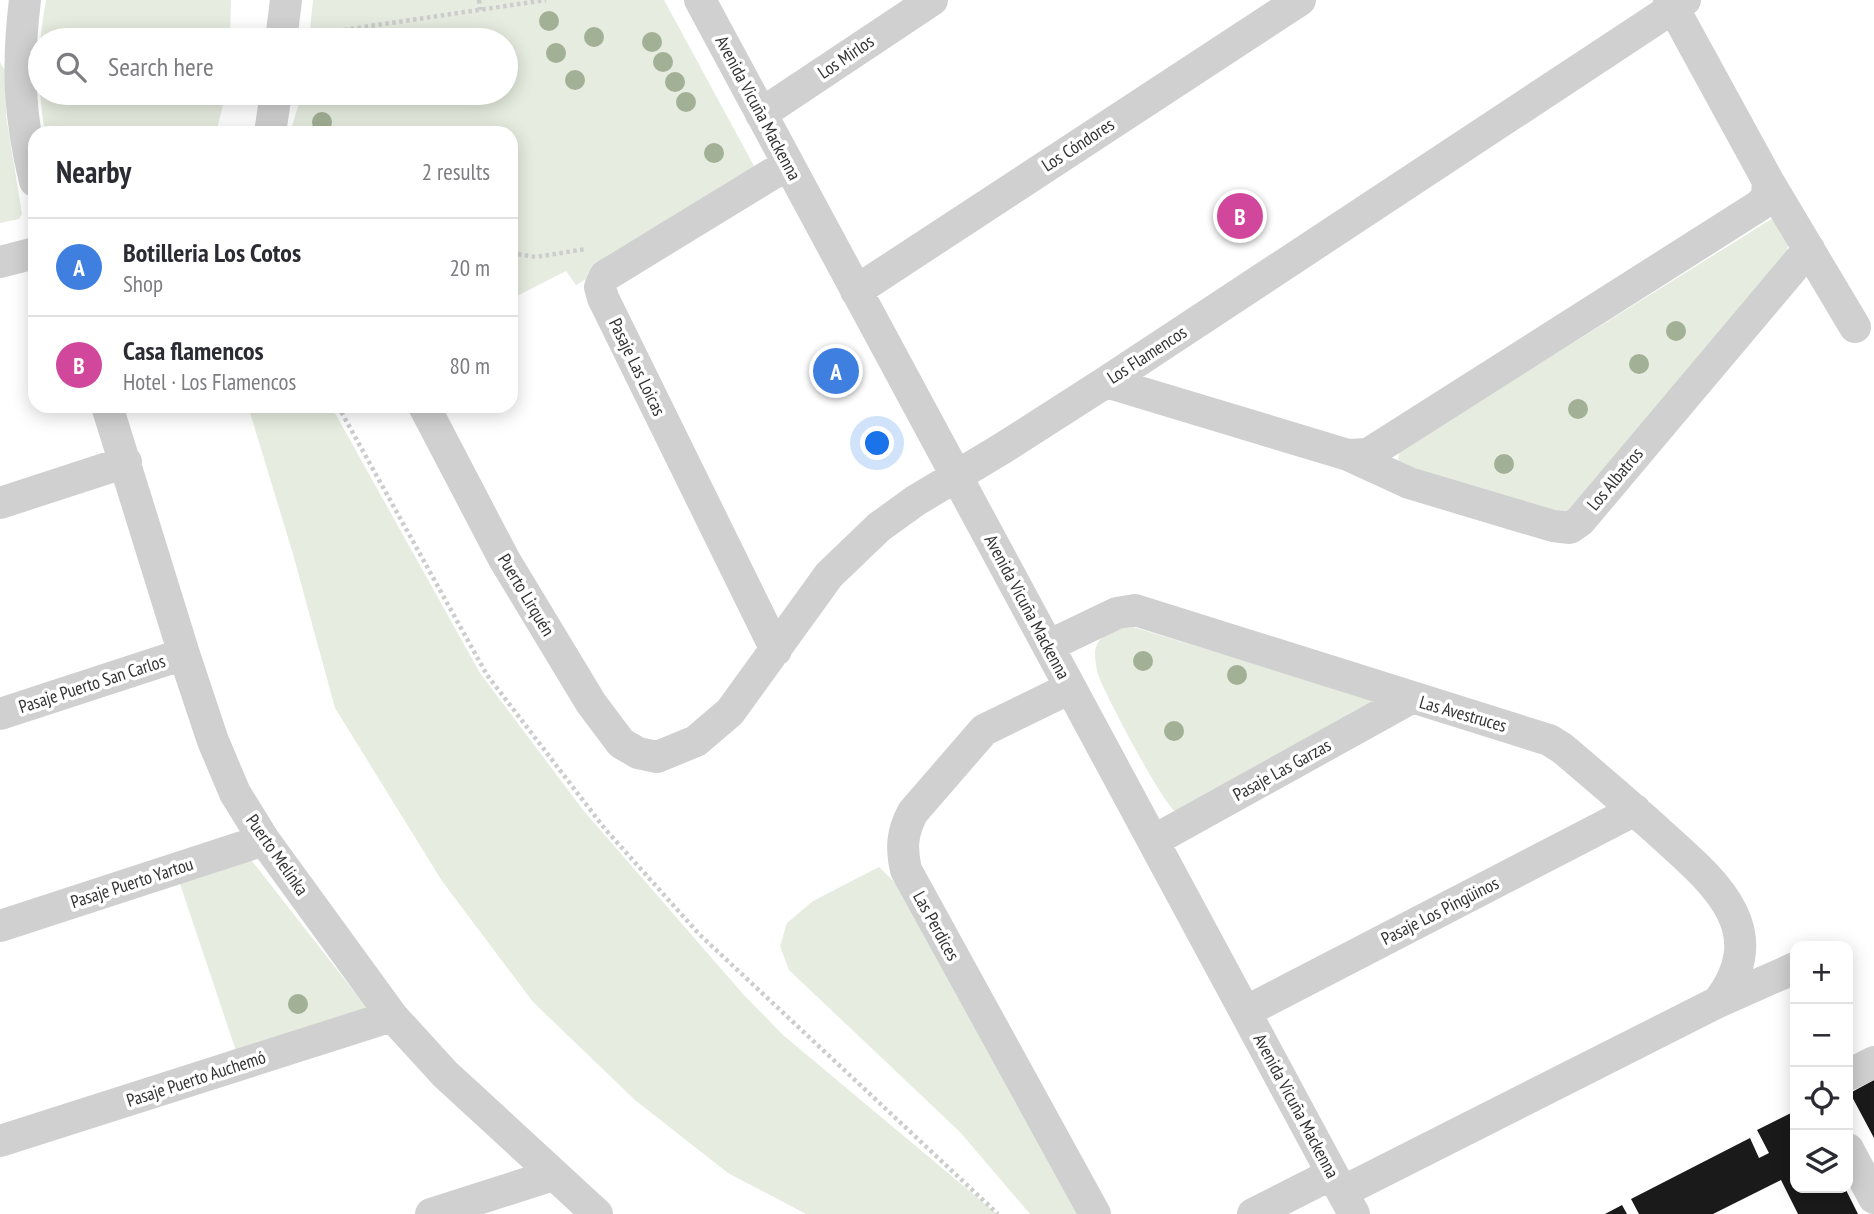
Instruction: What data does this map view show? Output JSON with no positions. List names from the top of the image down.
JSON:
{
  "streets": {
    "street": [
      "Los Mirlos",
      "Avenida Vicuña Mackenna",
      "Los Cóndores",
      "Los Flamencos",
      "Pasaje Las Loicas",
      "Los Albatros",
      "Puerto Lirquén",
      "Pasaje Puerto San Carlos",
      "Las Avestruces",
      "Pasaje Las Garzas",
      "Puerto Melinka",
      "Pasaje Puerto Yartou",
      "Pasaje Los Pingüinos",
      "Las Perdices",
      "Pasaje Puerto Auchemó"
    ]
  },
  "crossings": [
    ["Los Mirlos", "Avenida Vicuña Mackenna"],
    ["Avenida Vicuña Mackenna", "Los Cóndores"],
    ["Avenida Vicuña Mackenna", "Los Flamencos"],
    ["Avenida Vicuña Mackenna", "Pasaje Las Loicas"],
    ["Avenida Vicuña Mackenna", "Las Avestruces"],
    ["Avenida Vicuña Mackenna", "Pasaje Las Garzas"],
    ["Avenida Vicuña Mackenna", "Pasaje Los Pingüinos"],
    ["Avenida Vicuña Mackenna", "Las Perdices"],
    ["Los Flamencos", "Pasaje Las Loicas"],
    ["Los Flamencos", "Los Albatros"],
    ["Los Flamencos", "Puerto Lirquén"],
    ["Pasaje Puerto San Carlos", "Puerto Melinka"],
    ["Las Avestruces", "Pasaje Las Garzas"],
    ["Las Avestruces", "Pasaje Los Pingüinos"],
    ["Puerto Melinka", "Pasaje Puerto Yartou"],
    ["Puerto Melinka", "Pasaje Puerto Auchemó"]
  ],
  "page": {
    "search": "Search here",
    "heading": ["Nearby", "2 results"],
    "pins": ["B", "A"],
    "list": [
      {
        "mark": "A",
        "name": "Botilleria Los Cotos",
        "note": "Shop",
        "value": "20 m"
      },
      {
        "mark": "B",
        "name": "Casa flamencos",
        "note": "Hotel · Los Flamencos",
        "value": "80 m"
      }
    ],
    "map_buttons": ["+", "−"]
  }
}
